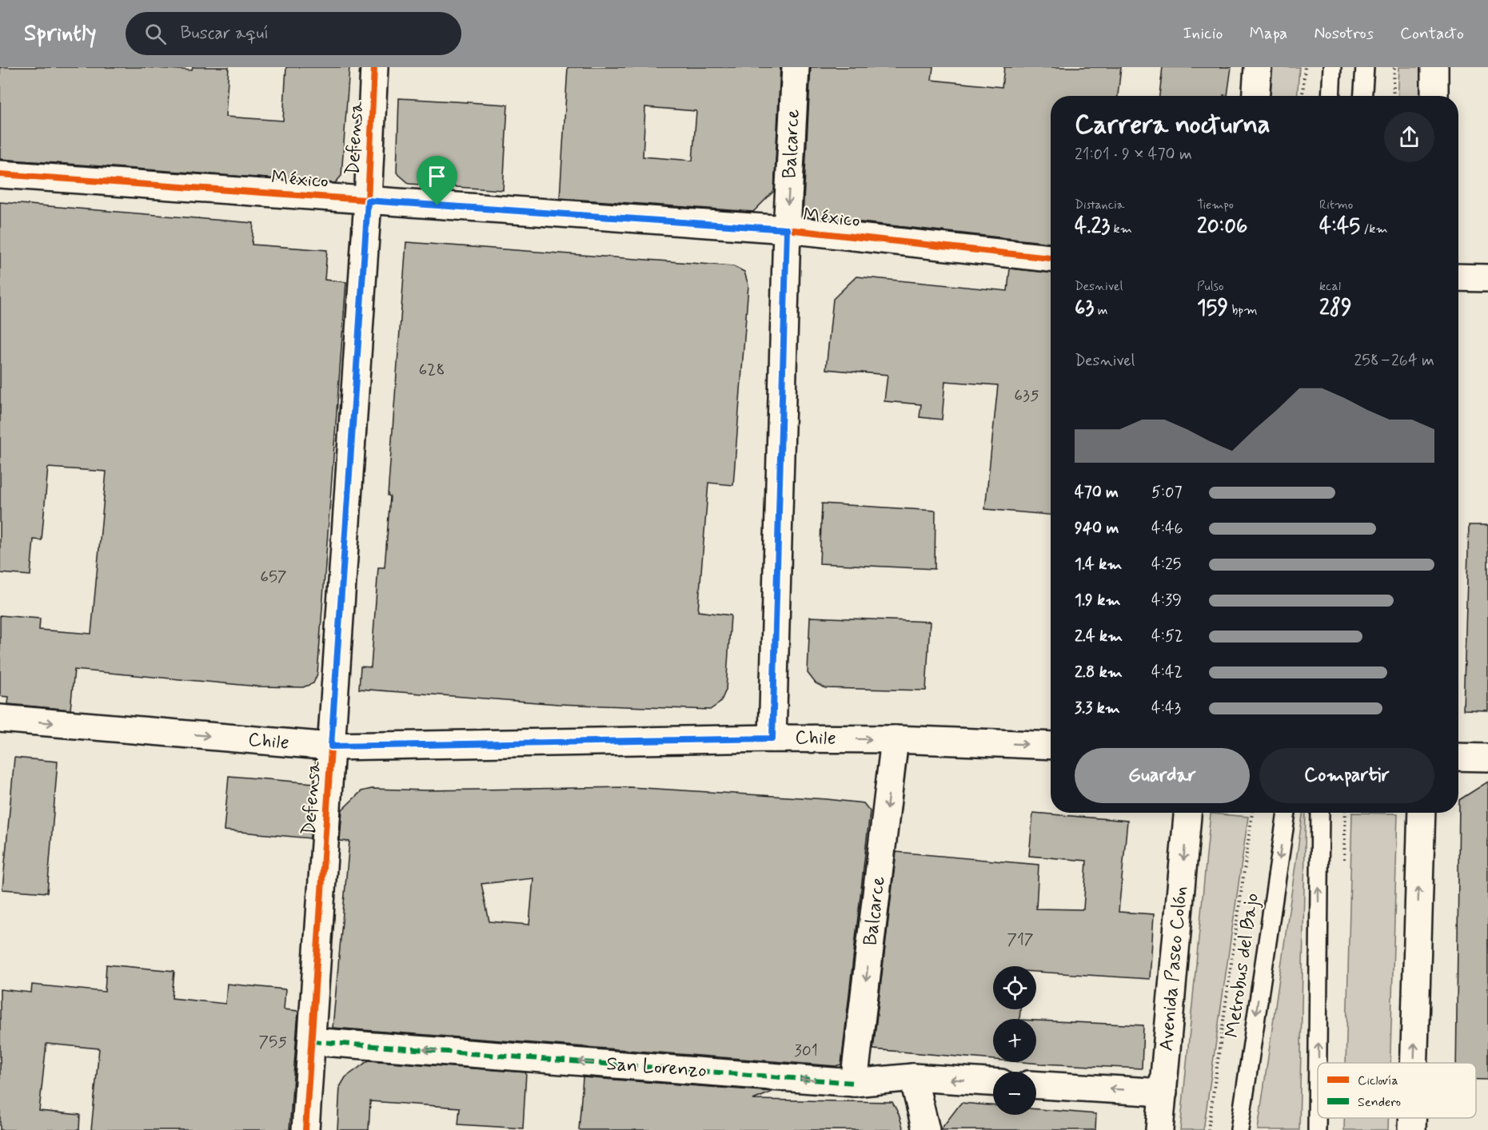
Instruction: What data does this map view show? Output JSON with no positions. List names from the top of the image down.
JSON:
{
  "streets": {
    "street": [
      "Defensa",
      "Balcarce",
      "México",
      "Chile",
      "Avenida Paseo Colón",
      "San Lorenzo"
    ],
    "lane": ["Metrobus del Bajo"]
  },
  "crossings": [
    ["Defensa", "México"],
    ["Defensa", "Chile"],
    ["Defensa", "San Lorenzo"],
    ["Balcarce", "México"],
    ["Balcarce", "Chile"],
    ["Balcarce", "San Lorenzo"]
  ],
  "one_way": [
    "Balcarce",
    "Chile",
    "Avenida Paseo Colón",
    "San Lorenzo"
  ],
  "house_numbers": [
    "628",
    "635",
    "657",
    "717",
    "755",
    "301"
  ],
  "legend": ["Ciclovía", "Sendero"],
  "page": {
    "header": "Sprintly",
    "search": "Buscar aquí",
    "nav": [
      "Inicio",
      "Mapa",
      "Nosotros",
      "Contacto"
    ],
    "heading": ["Carrera nocturna", "21:01 · 9 × 470 m"],
    "stats": [
      ["Distancia", "4.23 km"],
      ["Tiempo", "20:06"],
      ["Ritmo", "4:45 /km"],
      ["Desnivel", "63 m"],
      ["Pulso", "159 bpm"],
      ["kcal", "289"]
    ],
    "chart": ["Desnivel", "258–264 m"],
    "list": [
      {
        "name": "470 m",
        "note": "5:07"
      },
      {
        "name": "940 m",
        "note": "4:46"
      },
      {
        "name": "1.4 km",
        "note": "4:25"
      },
      {
        "name": "1.9 km",
        "note": "4:39"
      },
      {
        "name": "2.4 km",
        "note": "4:52"
      },
      {
        "name": "2.8 km",
        "note": "4:42"
      },
      {
        "name": "3.3 km",
        "note": "4:43"
      }
    ],
    "buttons": ["Guardar", "Compartir"],
    "map_buttons": ["+", "−"]
  }
}
